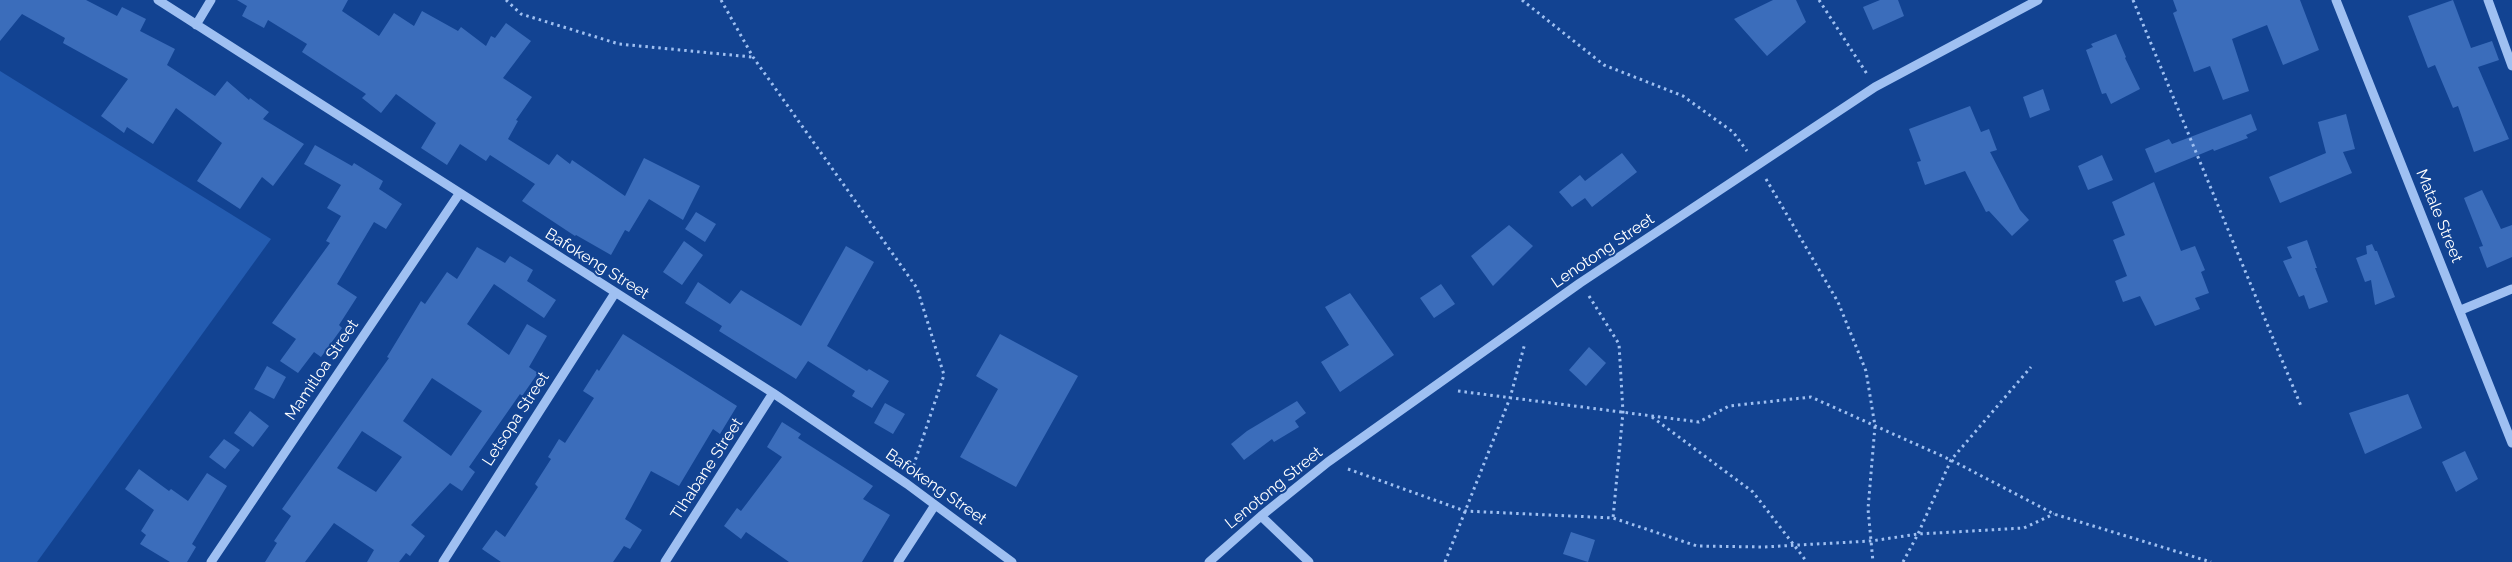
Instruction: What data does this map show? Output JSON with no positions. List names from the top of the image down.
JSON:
{
  "streets": {
    "street": [
      "Matale Street",
      "Lenotong Street",
      "Bafokeng Street",
      "Mamitloa Street",
      "Letsopa Street",
      "Tlhabane Street"
    ]
  },
  "crossings": [
    ["Bafokeng Street", "Mamitloa Street"],
    ["Bafokeng Street", "Letsopa Street"],
    ["Bafokeng Street", "Tlhabane Street"]
  ]
}
